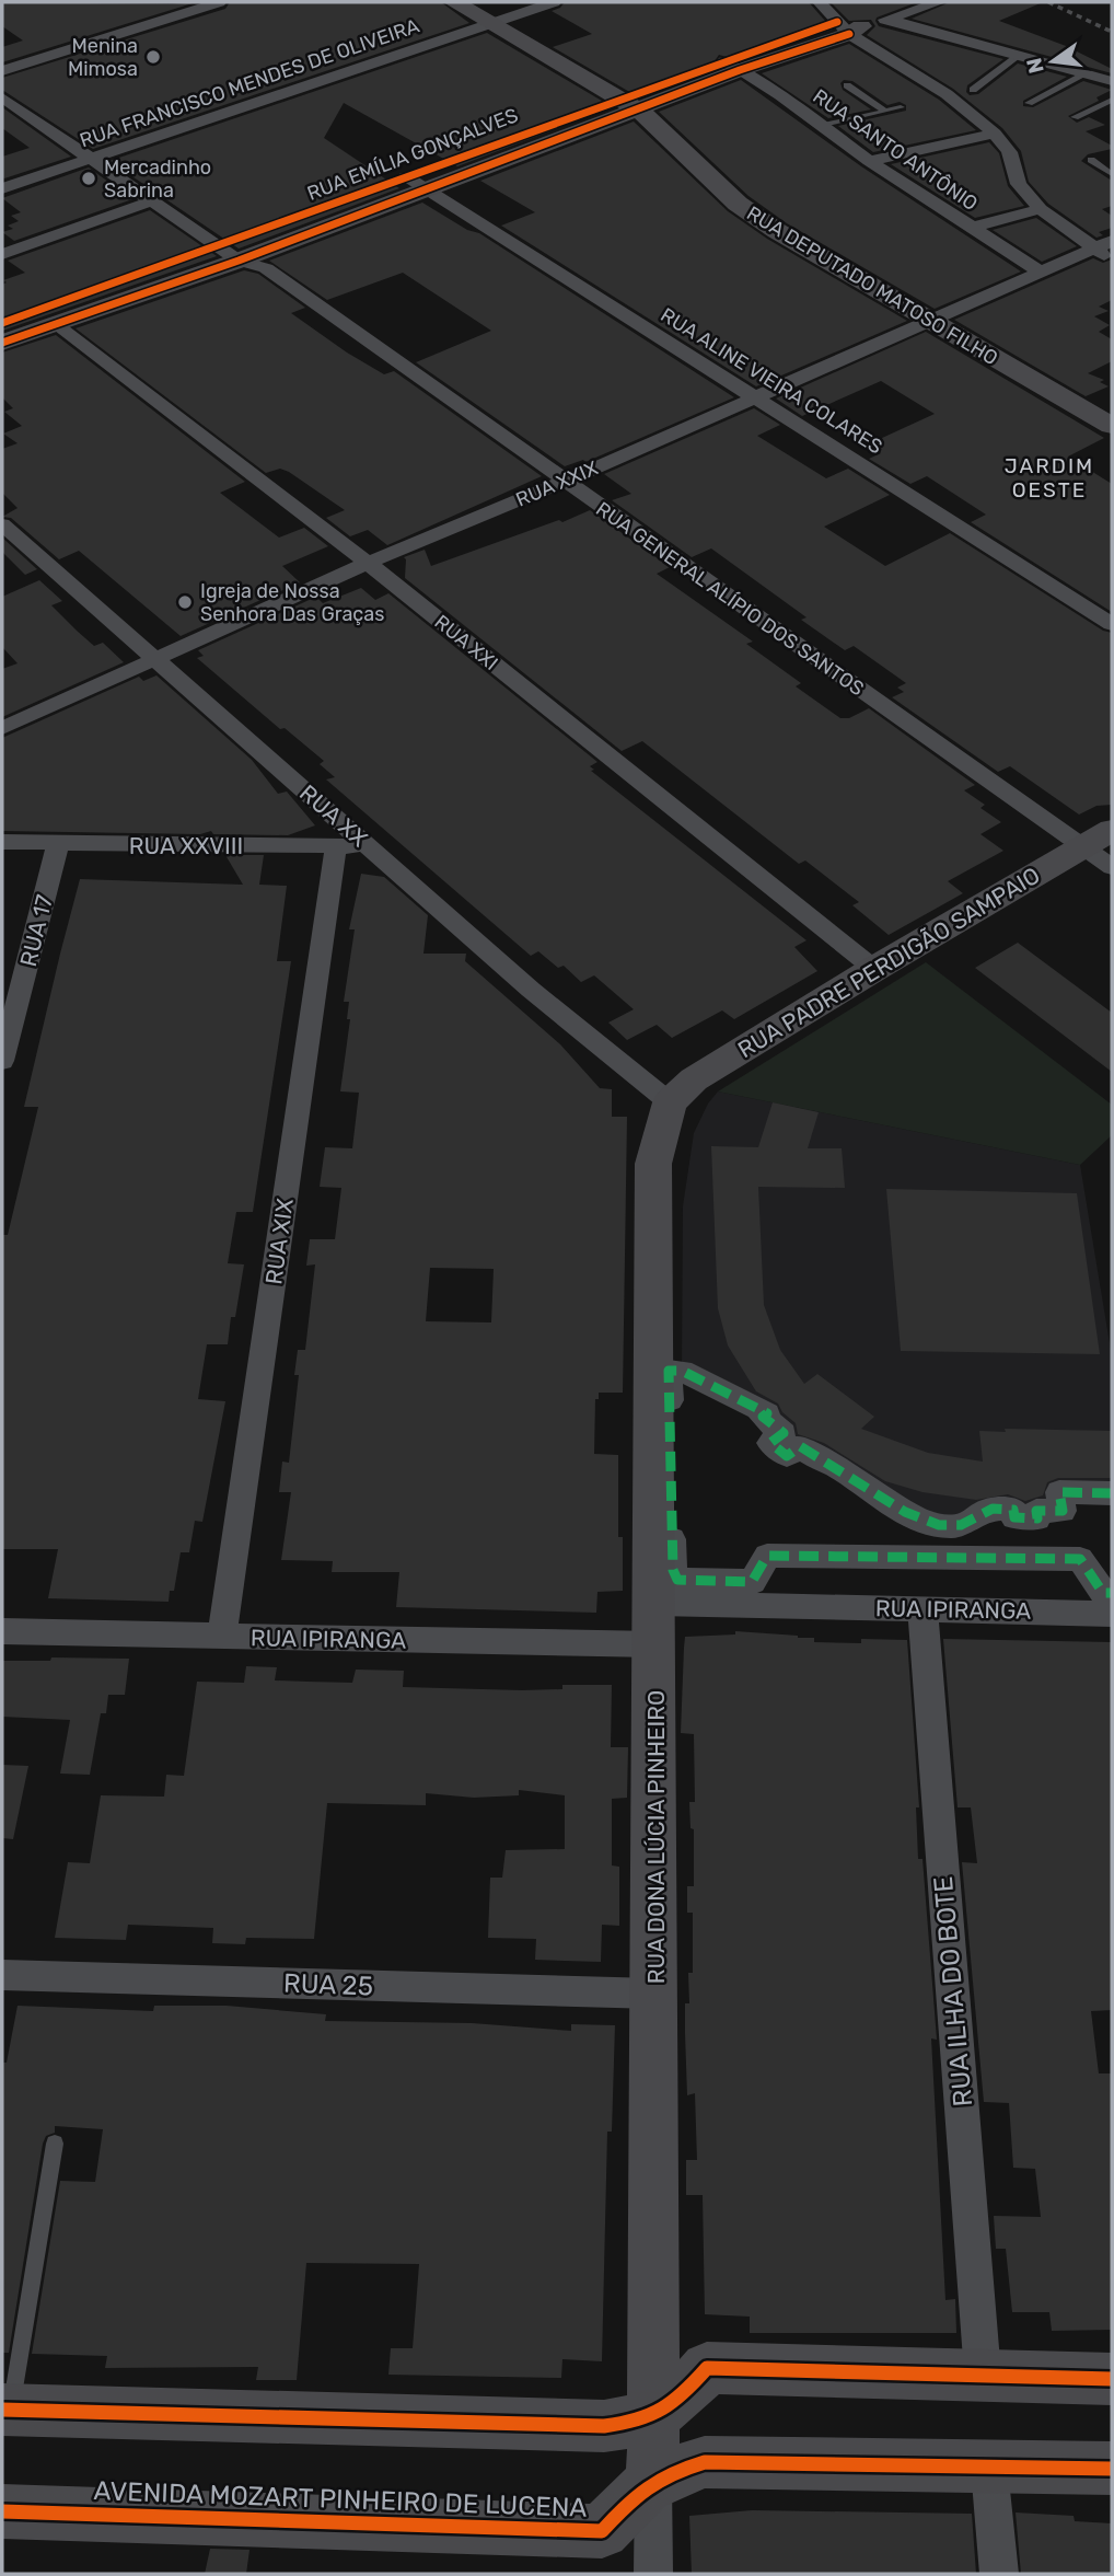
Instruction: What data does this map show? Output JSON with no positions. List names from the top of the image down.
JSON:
{
  "streets": {
    "street": [
      "RUA FRANCISCO MENDES DE OLIVEIRA",
      "RUA SANTO ANTÔNIO",
      "RUA EMÍLIA GONÇALVES",
      "RUA DEPUTADO MATOSO FILHO",
      "RUA ALINE VIEIRA COLARES",
      "RUA XXIX",
      "RUA GENERAL ALÍPIO DOS SANTOS",
      "RUA XXI",
      "RUA XX",
      "RUA XXVIII",
      "RUA 17",
      "RUA PADRE PERDIGÃO SAMPAIO",
      "RUA XIX",
      "RUA IPIRANGA",
      "RUA DONA LÚCIA PINHEIRO",
      "RUA 25",
      "RUA ILHA DO BOTE",
      "AVENIDA MOZART PINHEIRO DE LUCENA"
    ]
  },
  "crossings": [
    ["RUA FRANCISCO MENDES DE OLIVEIRA", "RUA DEPUTADO MATOSO FILHO"],
    ["RUA FRANCISCO MENDES DE OLIVEIRA", "RUA GENERAL ALÍPIO DOS SANTOS"],
    ["RUA SANTO ANTÔNIO", "RUA EMÍLIA GONÇALVES"],
    ["RUA SANTO ANTÔNIO", "RUA XXIX"],
    ["RUA EMÍLIA GONÇALVES", "RUA DEPUTADO MATOSO FILHO"],
    ["RUA EMÍLIA GONÇALVES", "RUA ALINE VIEIRA COLARES"],
    ["RUA EMÍLIA GONÇALVES", "RUA GENERAL ALÍPIO DOS SANTOS"],
    ["RUA EMÍLIA GONÇALVES", "RUA XXI"],
    ["RUA DEPUTADO MATOSO FILHO", "RUA XXIX"],
    ["RUA ALINE VIEIRA COLARES", "RUA XXIX"],
    ["RUA XXIX", "RUA GENERAL ALÍPIO DOS SANTOS"],
    ["RUA XXIX", "RUA XXI"],
    ["RUA XXIX", "RUA XX"],
    ["RUA GENERAL ALÍPIO DOS SANTOS", "RUA PADRE PERDIGÃO SAMPAIO"],
    ["RUA XXI", "RUA PADRE PERDIGÃO SAMPAIO"],
    ["RUA XX", "RUA XXVIII"],
    ["RUA XX", "RUA PADRE PERDIGÃO SAMPAIO"],
    ["RUA XX", "RUA DONA LÚCIA PINHEIRO"],
    ["RUA XXVIII", "RUA 17"],
    ["RUA XXVIII", "RUA XIX"],
    ["RUA PADRE PERDIGÃO SAMPAIO", "RUA DONA LÚCIA PINHEIRO"],
    ["RUA XIX", "RUA IPIRANGA"],
    ["RUA IPIRANGA", "RUA DONA LÚCIA PINHEIRO"],
    ["RUA IPIRANGA", "RUA ILHA DO BOTE"],
    ["RUA DONA LÚCIA PINHEIRO", "RUA 25"],
    ["RUA DONA LÚCIA PINHEIRO", "AVENIDA MOZART PINHEIRO DE LUCENA"]
  ],
  "districts": ["JARDIM OESTE"],
  "places": ["Menina Mimosa", "Mercadinho Sabrina", "Igreja de Nossa Senhora Das Graças"],
  "north": "left"
}
